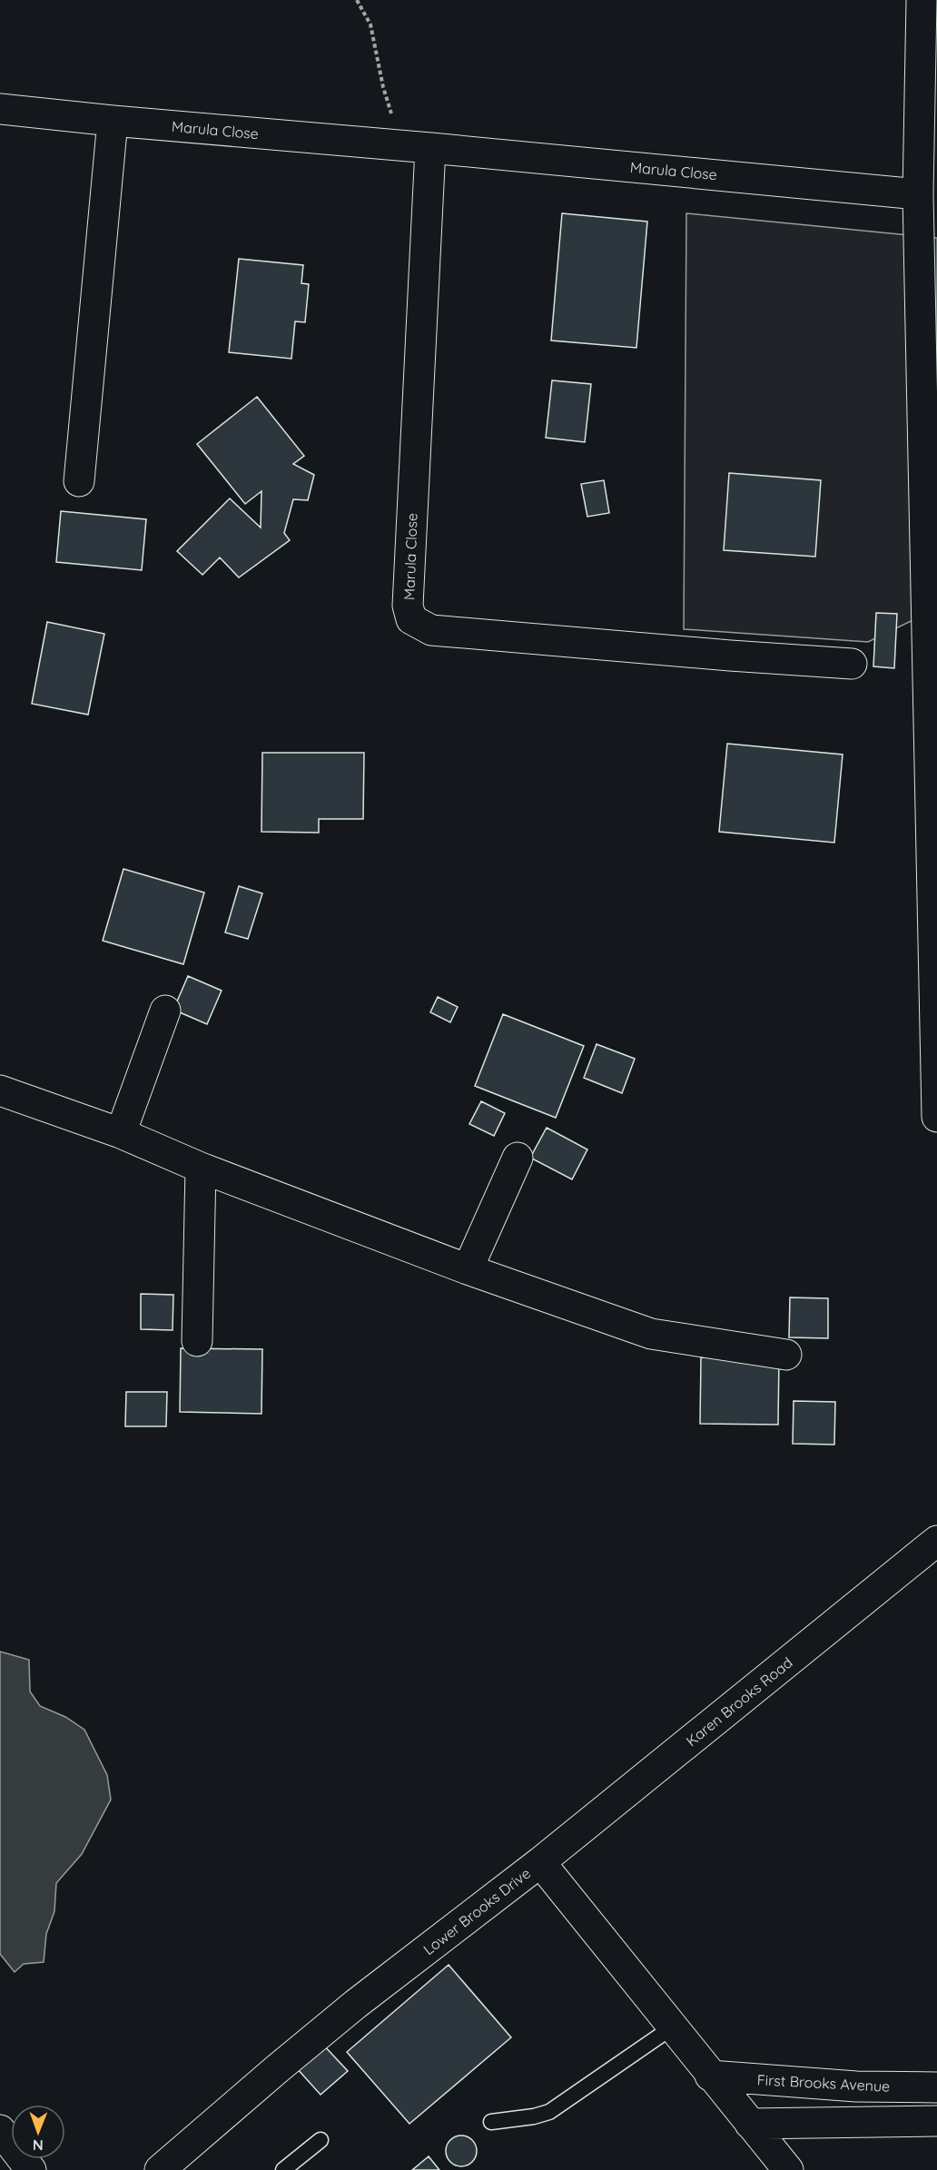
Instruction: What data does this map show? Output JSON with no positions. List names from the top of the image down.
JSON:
{
  "streets": {
    "street": [
      "Marula Close",
      "Karen Brooks Road",
      "Lower Brooks Drive",
      "First Brooks Avenue"
    ]
  },
  "crossings": [
    ["Karen Brooks Road", "Lower Brooks Drive"],
    ["Lower Brooks Drive", "First Brooks Avenue"]
  ],
  "north": "bottom"
}
